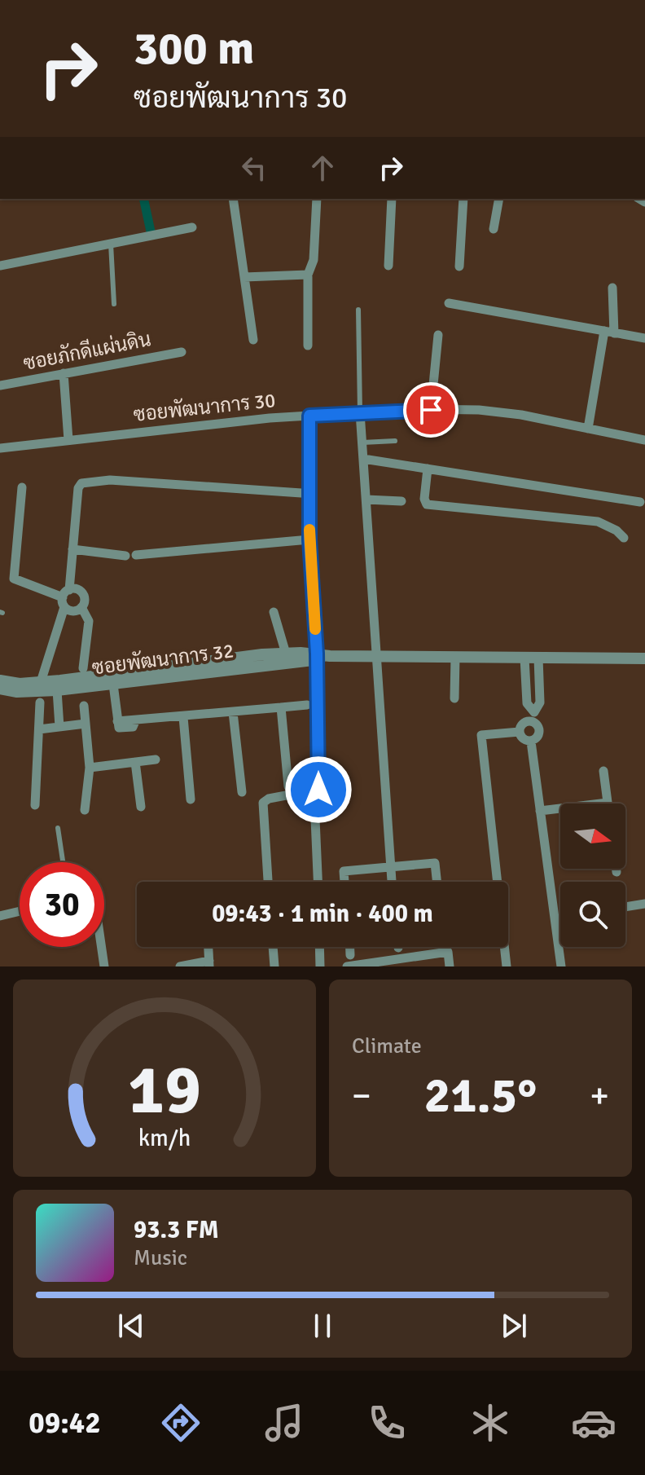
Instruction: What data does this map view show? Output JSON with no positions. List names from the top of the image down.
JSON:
{
  "streets": {
    "street": ["ซอยภักดีแผ่นดิน", "ซอยพัฒนาการ 30", "ซอยพัฒนาการ 32"]
  },
  "north": "right",
  "page": {
    "turn": ["300 m", "ซอยพัฒนาการ 30"],
    "limit": "30",
    "trip": "09:43 · 1 min · 400 m",
    "tile": "Climate",
    "heat": ["−", "21.5°", "+"],
    "song": ["93.3 FM", "Music"],
    "tabs": "09:42",
    "gauge": ["19", "km/h"]
  }
}
